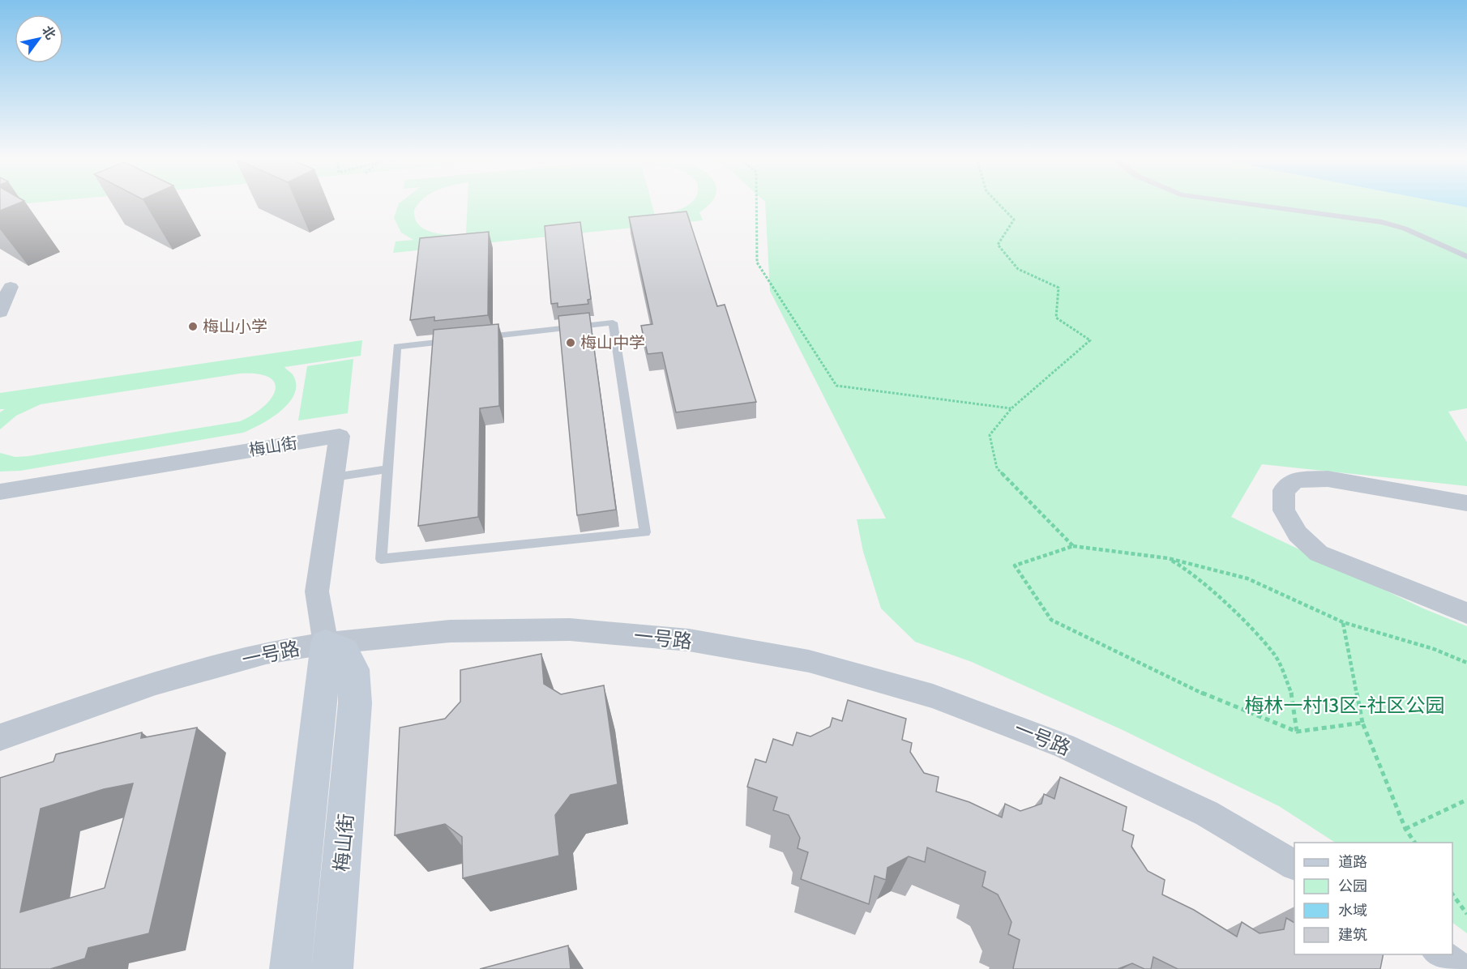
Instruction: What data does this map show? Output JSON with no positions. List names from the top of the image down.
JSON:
{
  "streets": {
    "street": ["梅山街", "一号路"]
  },
  "crossings": [
    ["梅山街", "一号路"]
  ],
  "parks": ["梅林一村13区-社区公园"],
  "places": ["梅山小学", "梅山中学"],
  "legend": [
    "道路",
    "公园",
    "水域",
    "建筑"
  ],
  "north": "top right"
}
